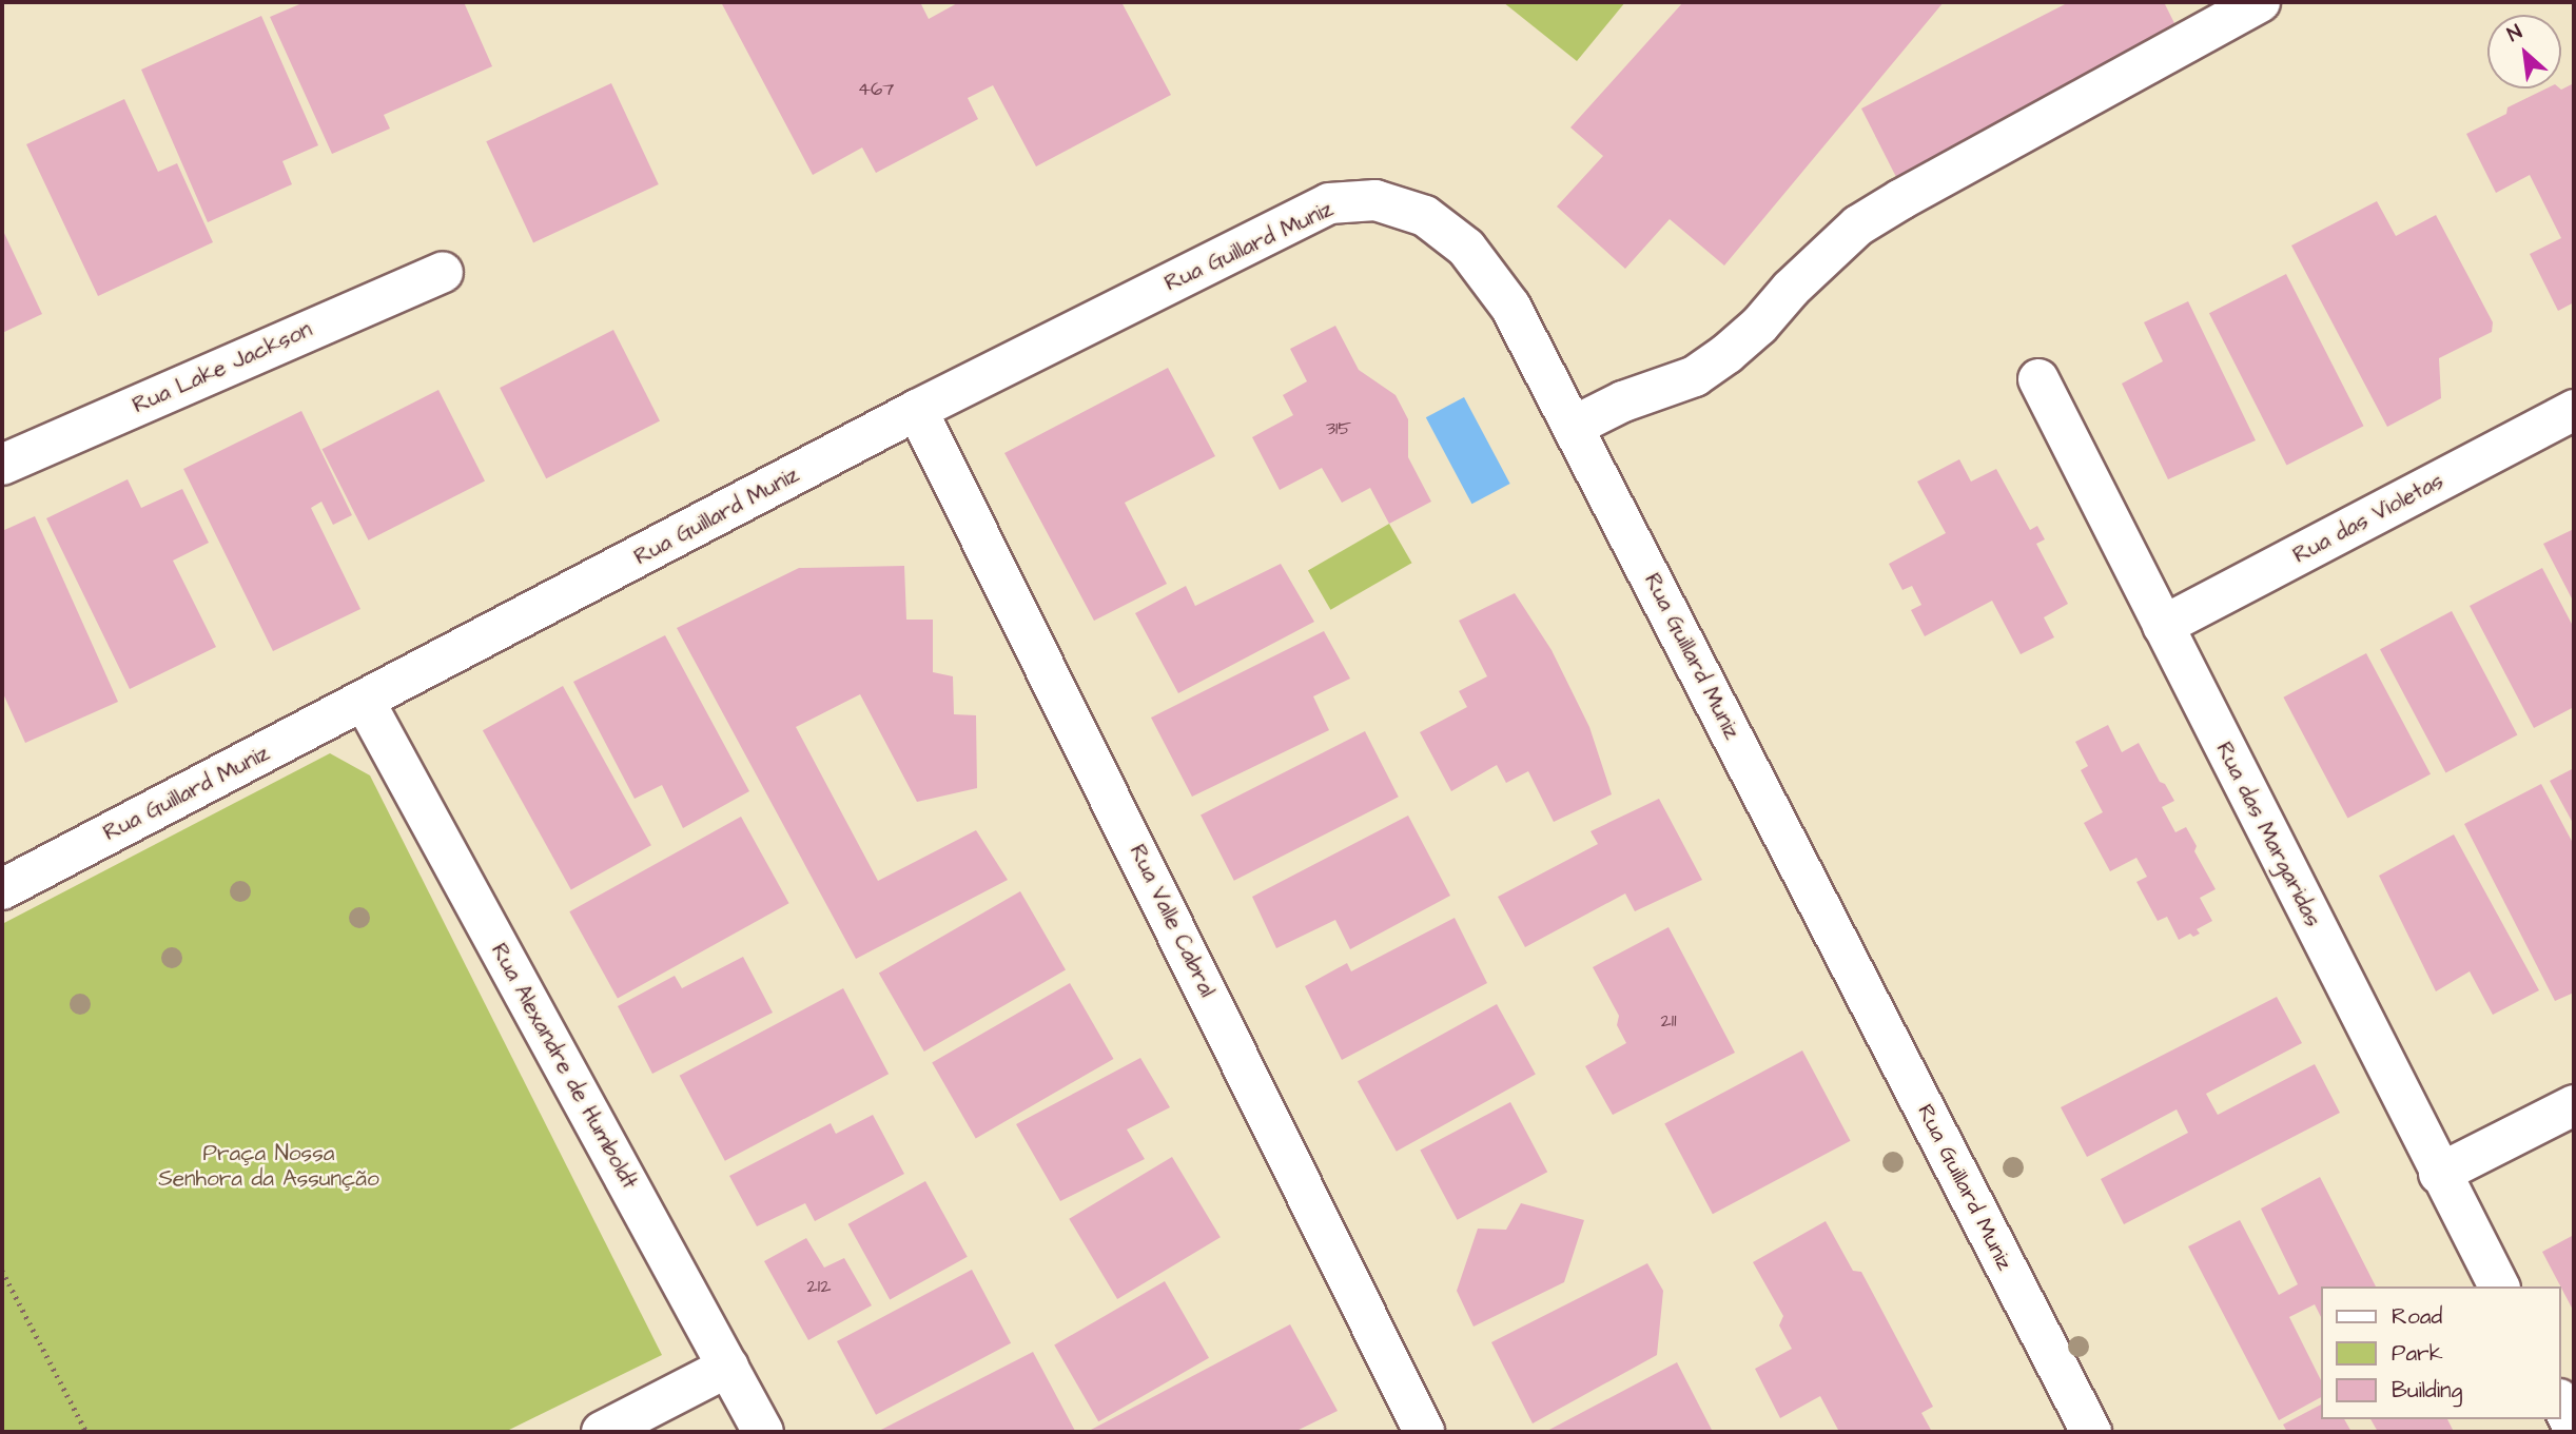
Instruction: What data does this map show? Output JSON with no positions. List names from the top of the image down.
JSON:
{
  "streets": {
    "street": [
      "Rua Guillard Muniz",
      "Rua Lake Jackson",
      "Rua das Violetas",
      "Rua das Margaridas",
      "Rua Valle Cabral",
      "Rua Alexandre de Humboldt"
    ]
  },
  "crossings": [
    ["Rua Guillard Muniz", "Rua Valle Cabral"],
    ["Rua Guillard Muniz", "Rua Alexandre de Humboldt"],
    ["Rua das Violetas", "Rua das Margaridas"]
  ],
  "parks": ["Praça Nossa Senhora da Assunção"],
  "house_numbers": [
    "467",
    "315",
    "211",
    "212"
  ],
  "legend": ["Road", "Park", "Building"],
  "north": "top left"
}
